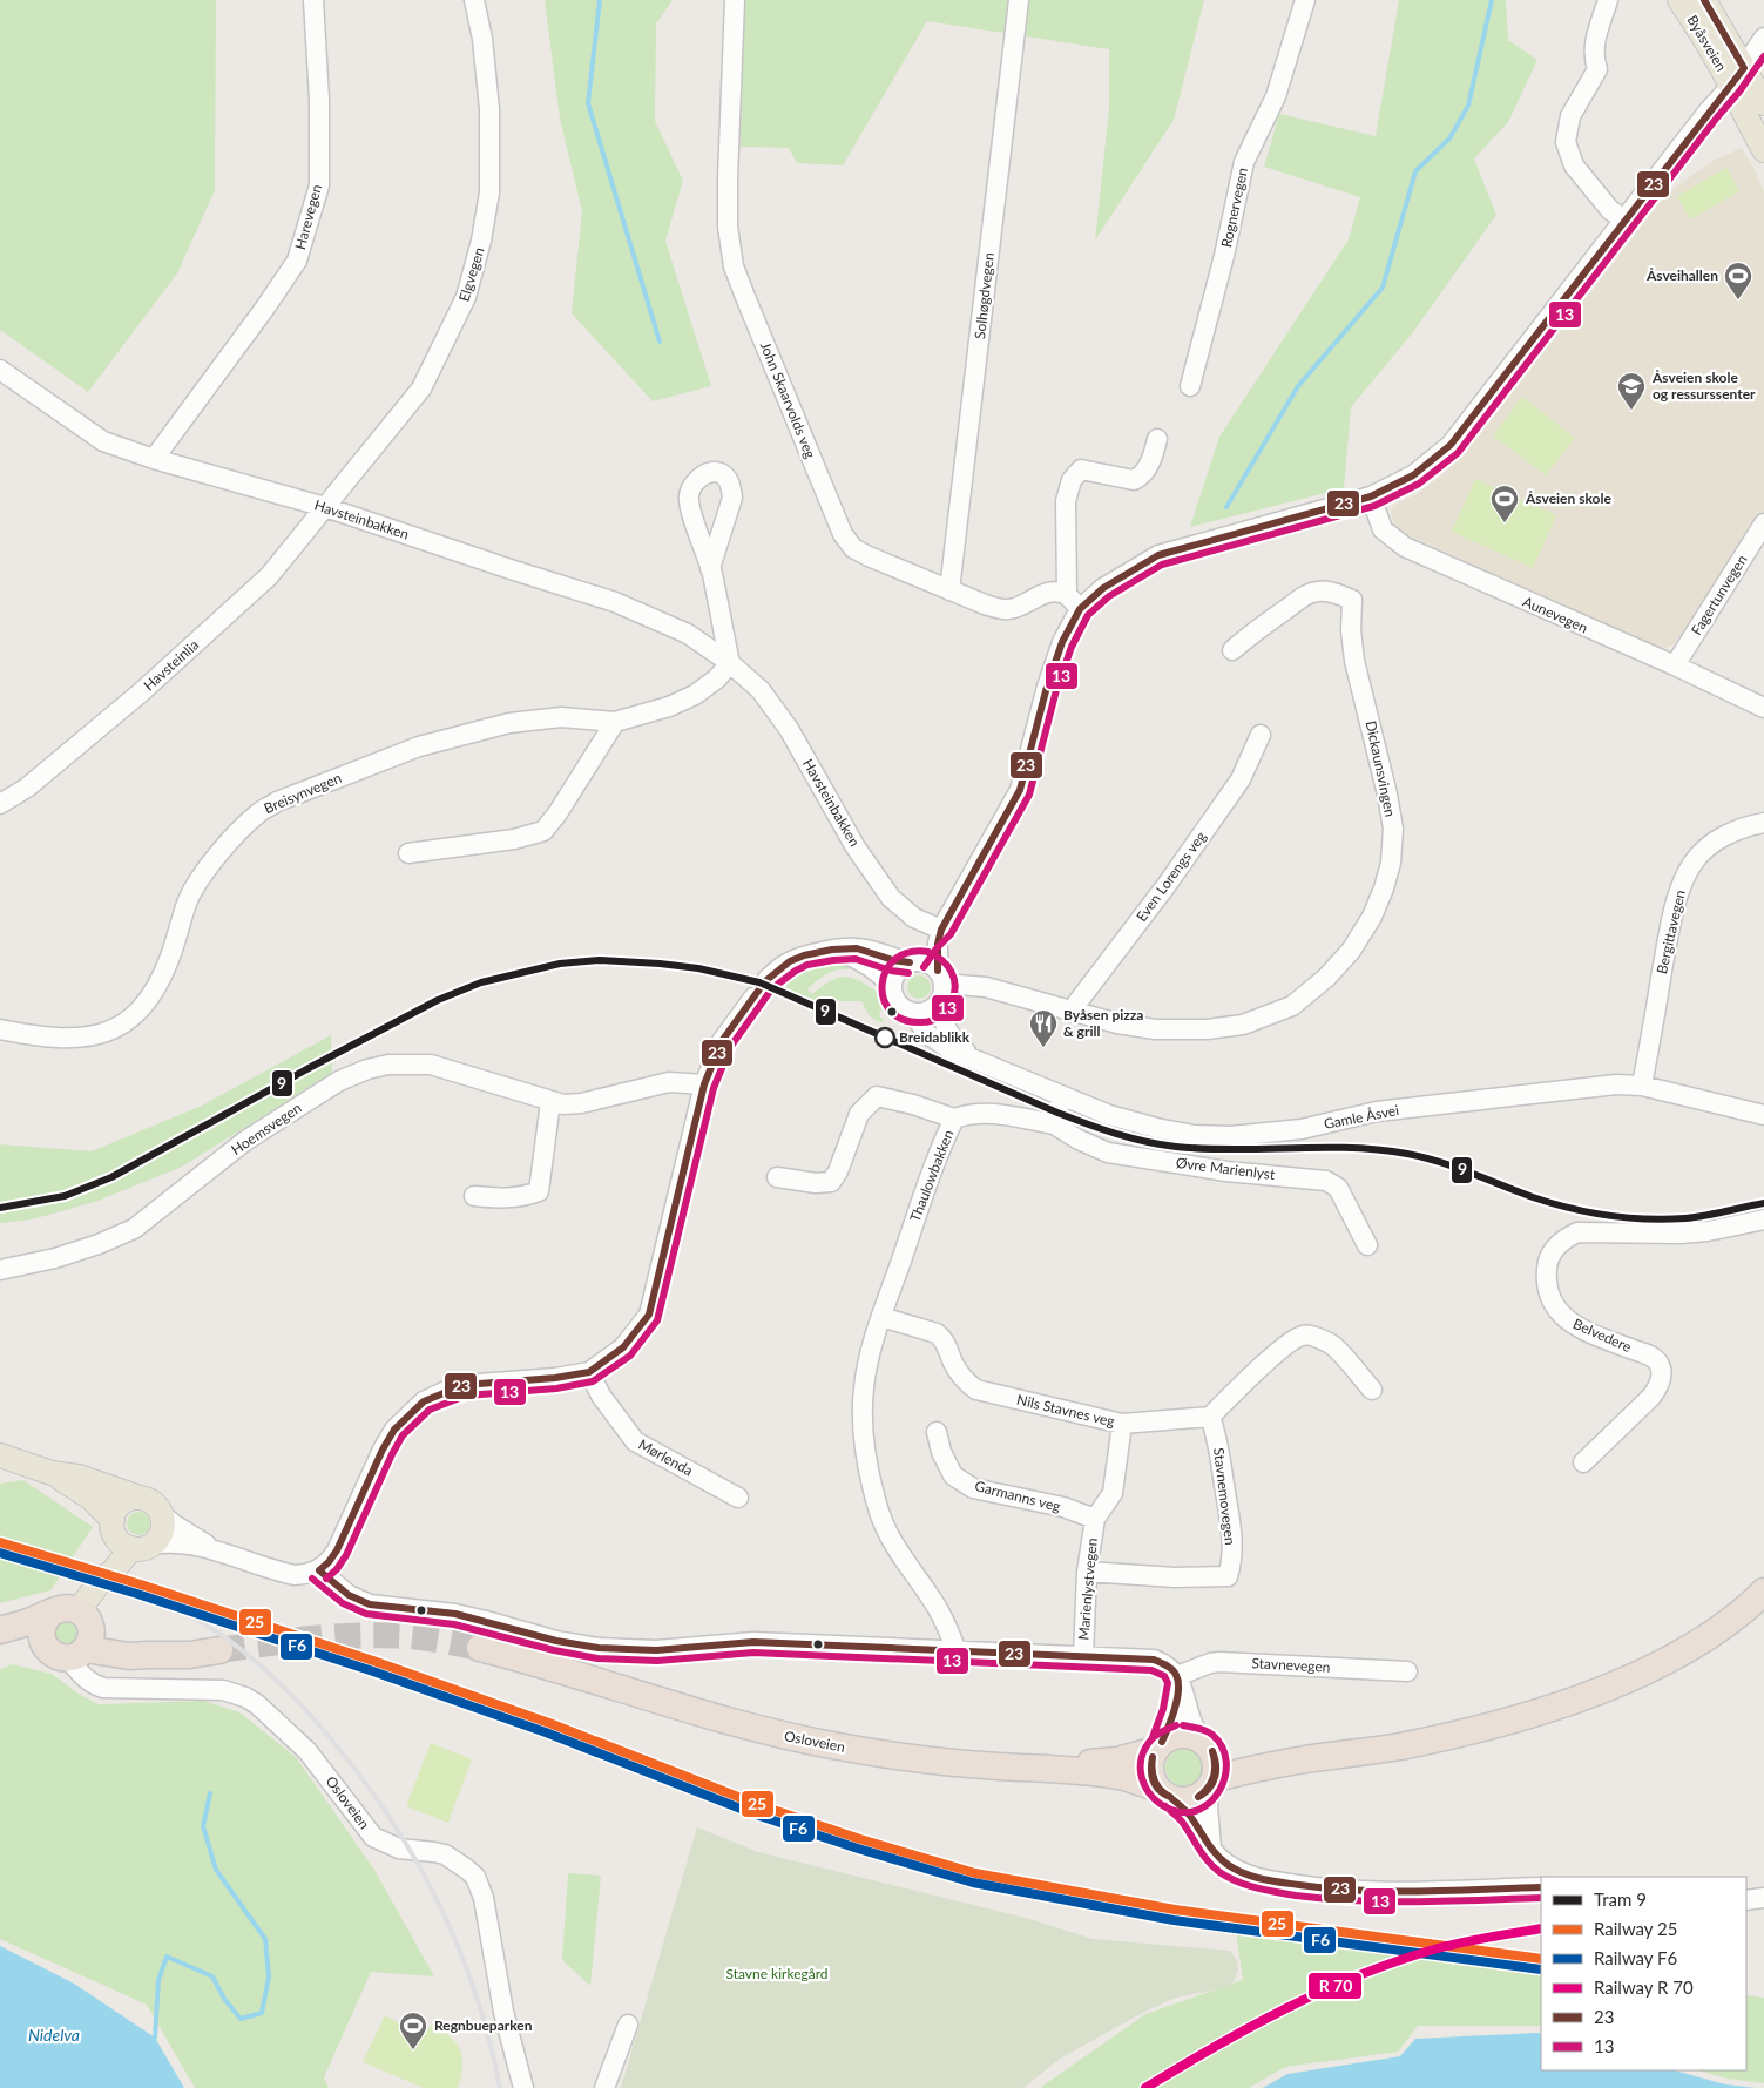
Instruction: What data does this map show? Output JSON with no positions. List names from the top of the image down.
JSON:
{
  "streets": {
    "highway": ["Osloveien"],
    "main road": ["Byåsveien"],
    "street": [
      "Rognervegen",
      "Harevegen",
      "Elgvegen",
      "Solhøgdvegen",
      "John Skaarvolds veg",
      "Havsteinbakken",
      "Fagertunvegen",
      "Aunevegen",
      "Havsteinlia",
      "Dickaunsvingen",
      "Breisynvegen",
      "Even Lorengs veg",
      "Bergittavegen",
      "Gamle Åsvei",
      "Hoemsvegen",
      "Øvre Marienlyst",
      "Thaulowbakken",
      "Belvedere",
      "Nils Stavnes veg",
      "Mørlenda",
      "Garmanns veg",
      "Stavnemovegen",
      "Marienlystvegen",
      "Stavnevegen"
    ]
  },
  "crossings": [
    ["Harevegen", "Havsteinbakken"],
    ["Elgvegen", "Havsteinbakken"],
    ["Elgvegen", "Havsteinlia"],
    ["Solhøgdvegen", "John Skaarvolds veg"],
    ["Havsteinbakken", "Havsteinlia"],
    ["Havsteinbakken", "Breisynvegen"],
    ["Havsteinbakken", "Gamle Åsvei"],
    ["Fagertunvegen", "Aunevegen"],
    ["Dickaunsvingen", "Even Lorengs veg"],
    ["Dickaunsvingen", "Gamle Åsvei"],
    ["Bergittavegen", "Gamle Åsvei"],
    ["Øvre Marienlyst", "Thaulowbakken"],
    ["Thaulowbakken", "Nils Stavnes veg"],
    ["Nils Stavnes veg", "Stavnemovegen"],
    ["Nils Stavnes veg", "Marienlystvegen"],
    ["Garmanns veg", "Marienlystvegen"],
    ["Stavnemovegen", "Marienlystvegen"]
  ],
  "water": ["Nidelva"],
  "parks": ["Stavne kirkegård"],
  "places": {
    "sports": ["Åsveihallen", "Åsveien skole", "Regnbueparken"],
    "school or university": ["Åsveien skole og ressurssenter"],
    "other": ["Breidablikk"],
    "restaurant": ["Byåsen pizza & grill"]
  },
  "lines": [
    "transit line 23",
    "transit line 13",
    "tram line 9",
    "rail line 25",
    "rail line F6"
  ],
  "legend": [
    "Tram 9",
    "Railway 25",
    "Railway F6",
    "Railway R 70",
    "23",
    "13"
  ]
}
